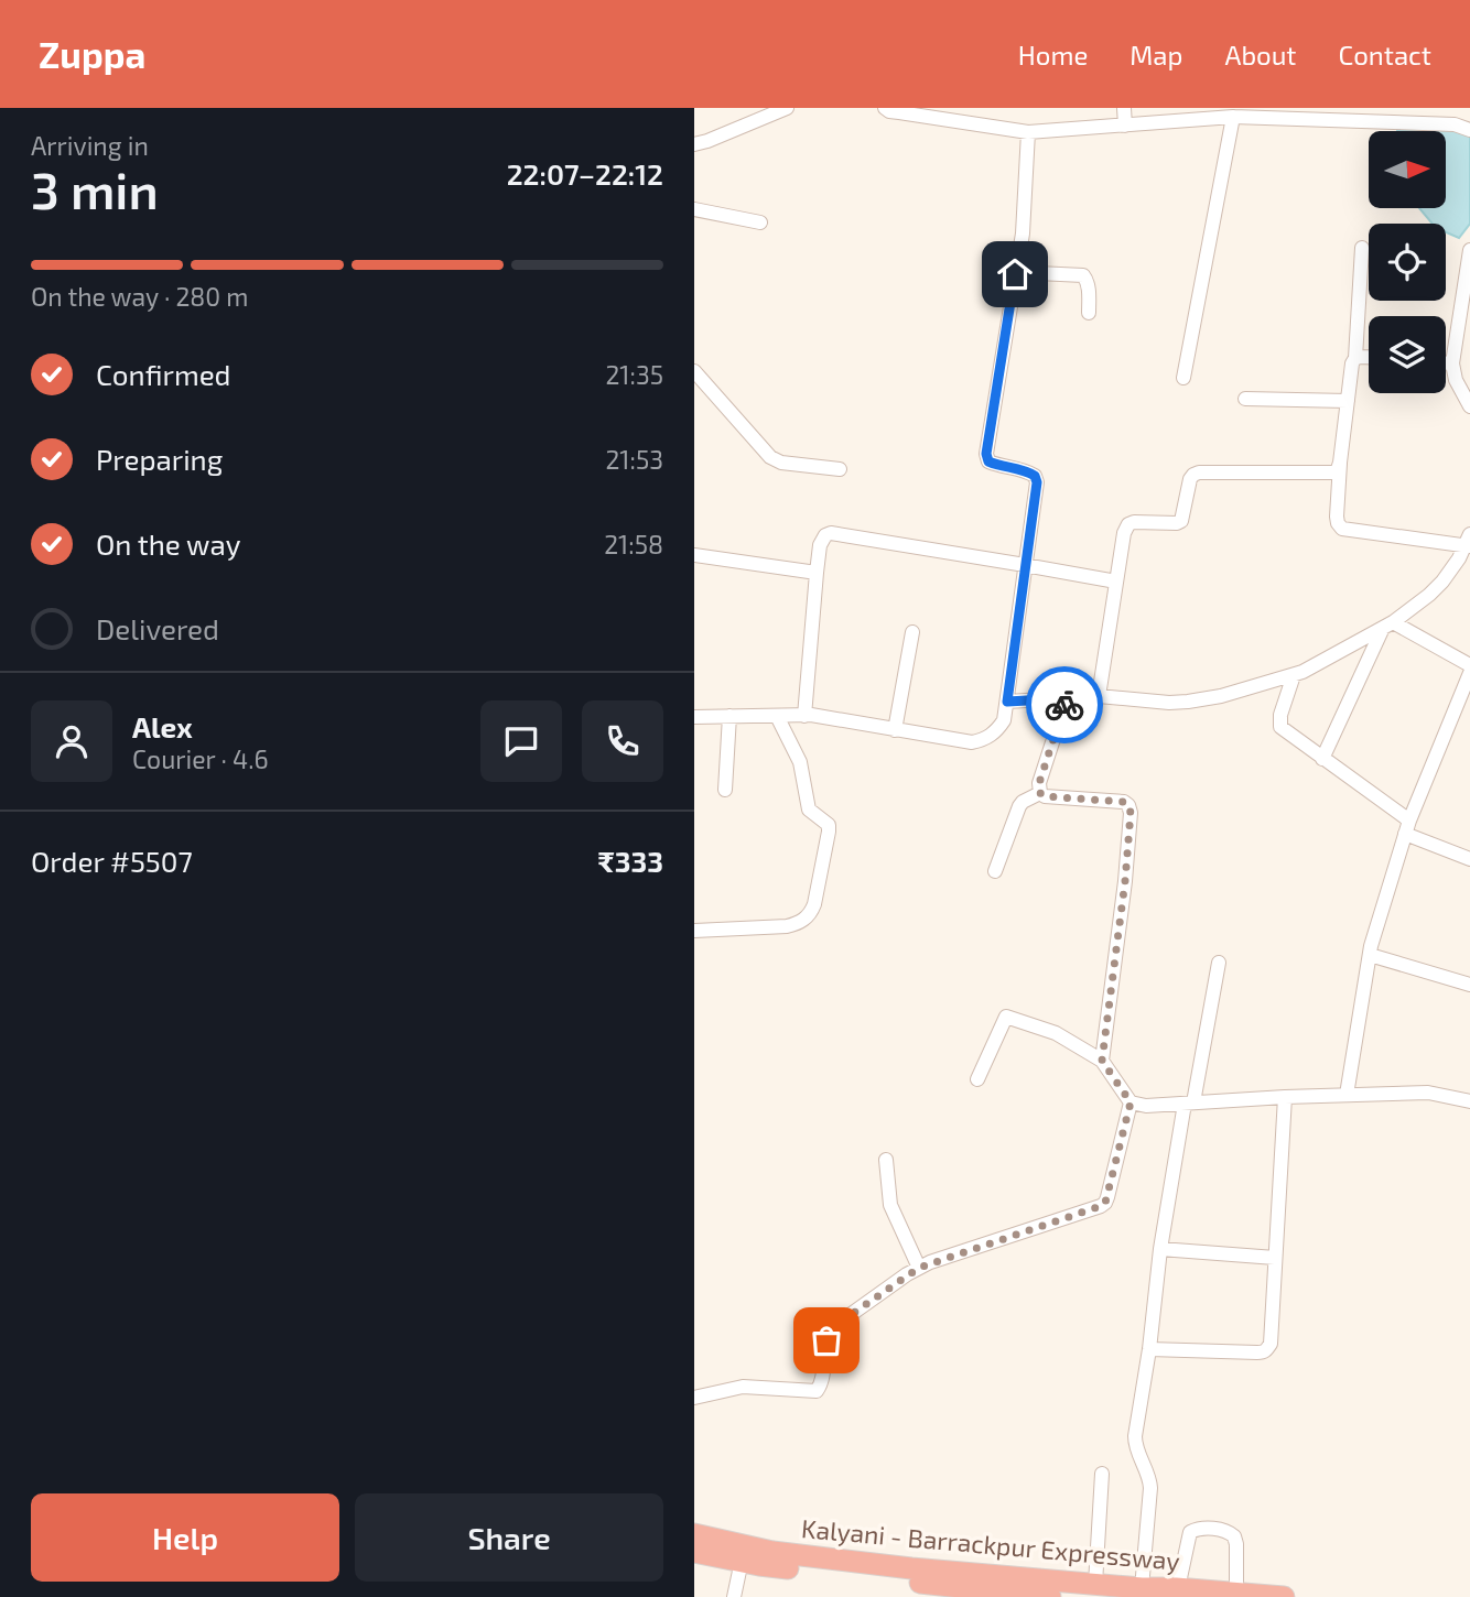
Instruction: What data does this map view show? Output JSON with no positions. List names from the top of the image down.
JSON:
{
  "streets": {
    "highway": ["Kalyani - Barrackpur Expressway"]
  },
  "north": "right",
  "page": {
    "header": "Zuppa",
    "nav": [
      "Home",
      "Map",
      "About",
      "Contact"
    ],
    "heading": ["3 min", "Arriving in", "22:07–22:12"],
    "panel": [
      "Alex",
      "Courier · 4.6",
      "Order #5507",
      "₹333"
    ],
    "bar": "On the way · 280 m",
    "list": [
      ["Confirmed", "21:35"],
      ["Preparing", "21:53"],
      ["On the way", "21:58"],
      "Delivered"
    ],
    "buttons": ["Help", "Share"]
  }
}
